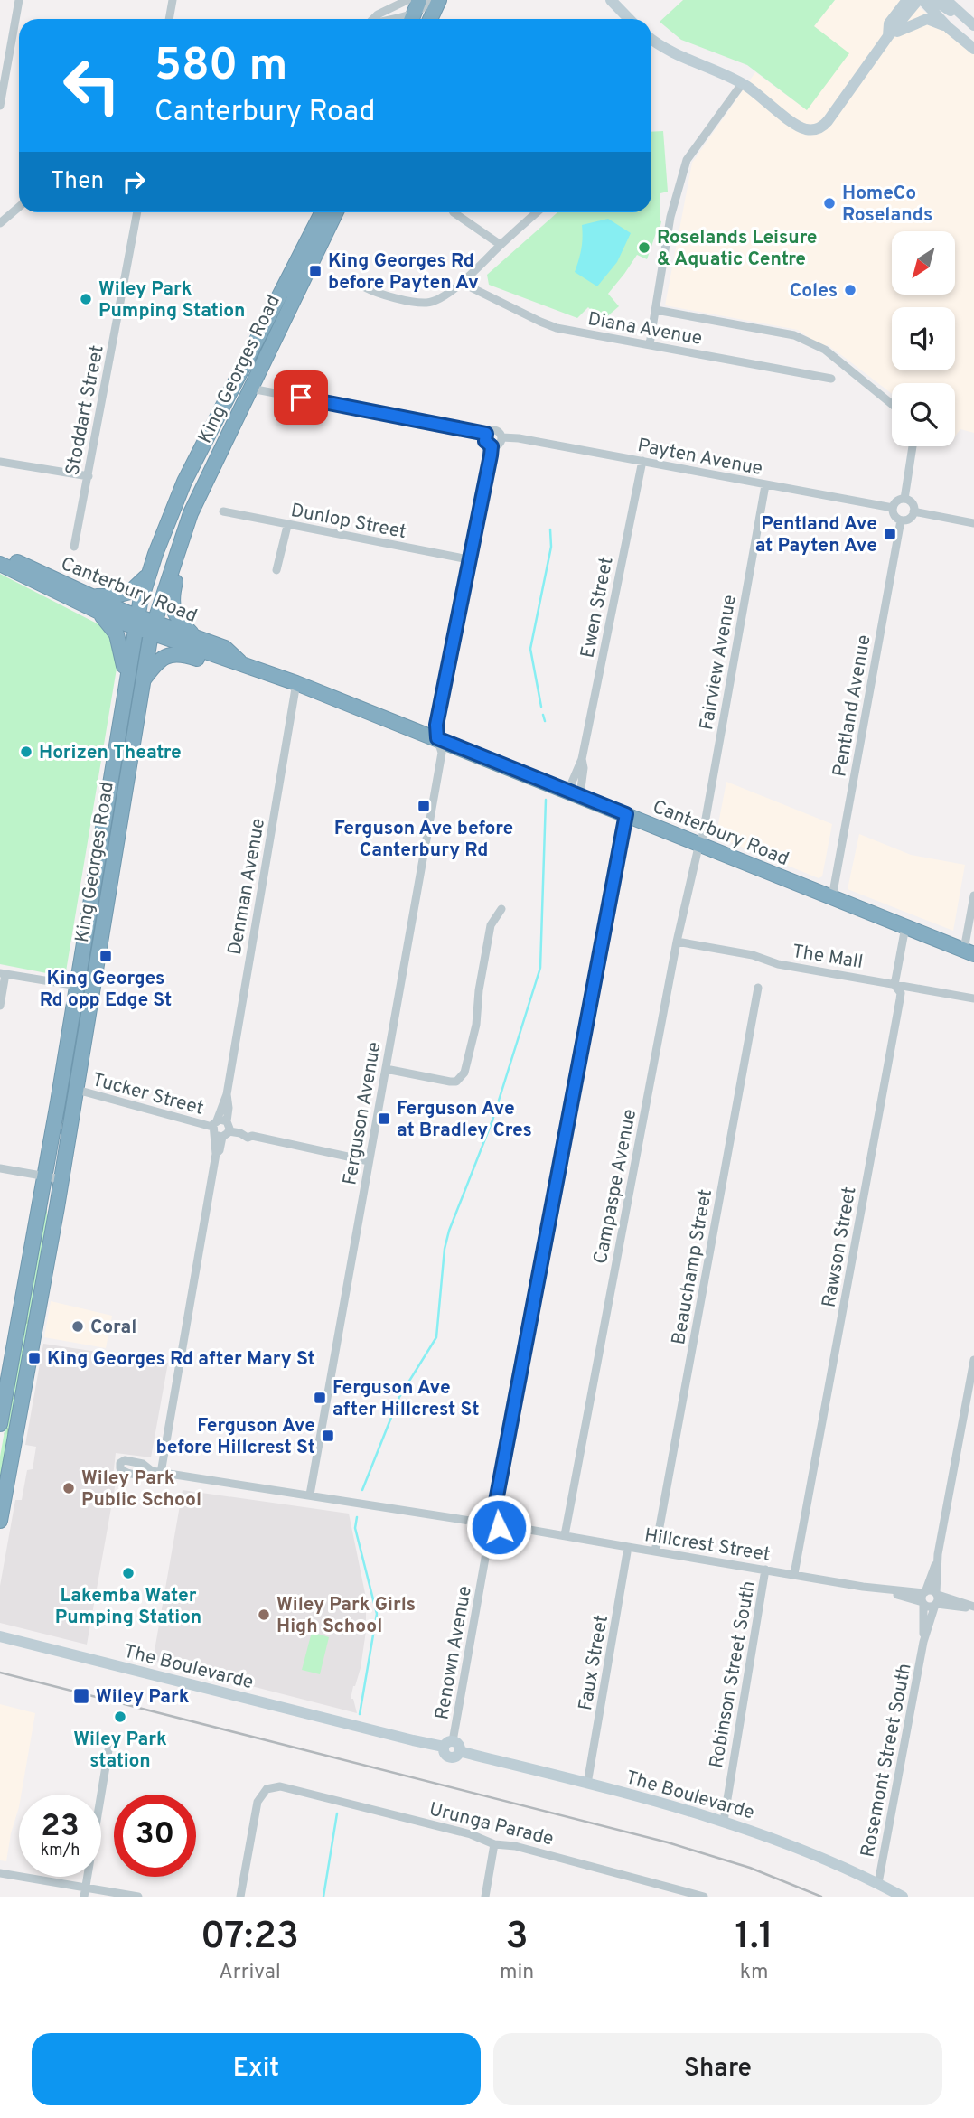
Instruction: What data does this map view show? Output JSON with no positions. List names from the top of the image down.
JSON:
{
  "streets": {
    "highway": ["King Georges Road", "Canterbury Road"],
    "street": [
      "Diana Avenue",
      "Stoddart Street",
      "Payten Avenue",
      "Dunlop Street",
      "Ewen Street",
      "Fairview Avenue",
      "Pentland Avenue",
      "Denman Avenue",
      "The Mall",
      "Tucker Street",
      "Ferguson Avenue",
      "Campaspe Avenue",
      "Rawson Street",
      "Beauchamp Street",
      "Hillcrest Street",
      "Renown Avenue",
      "Faux Street",
      "The Boulevarde",
      "Robinson Street South",
      "Rosemont Street South",
      "Urunga Parade"
    ]
  },
  "crossings": [
    ["King Georges Road", "Canterbury Road"],
    ["King Georges Road", "Tucker Street"],
    ["Payten Avenue", "Ewen Street"],
    ["Payten Avenue", "Fairview Avenue"],
    ["Payten Avenue", "Pentland Avenue"],
    ["Payten Avenue", "Ferguson Avenue"],
    ["Dunlop Street", "Ferguson Avenue"],
    ["Canterbury Road", "Ewen Street"],
    ["Canterbury Road", "Fairview Avenue"],
    ["Canterbury Road", "Pentland Avenue"],
    ["Canterbury Road", "Denman Avenue"],
    ["Canterbury Road", "Ferguson Avenue"],
    ["Canterbury Road", "Campaspe Avenue"],
    ["Canterbury Road", "Rawson Street"],
    ["Fairview Avenue", "Campaspe Avenue"],
    ["Denman Avenue", "Tucker Street"],
    ["Denman Avenue", "Ferguson Avenue"],
    ["The Mall", "Campaspe Avenue"],
    ["The Mall", "Rawson Street"],
    ["Tucker Street", "Ferguson Avenue"],
    ["Campaspe Avenue", "Hillcrest Street"],
    ["Rawson Street", "Hillcrest Street"],
    ["Beauchamp Street", "Hillcrest Street"],
    ["Hillcrest Street", "Renown Avenue"],
    ["Hillcrest Street", "Faux Street"],
    ["Hillcrest Street", "Robinson Street South"],
    ["Hillcrest Street", "Rosemont Street South"],
    ["Renown Avenue", "The Boulevarde"],
    ["Faux Street", "The Boulevarde"],
    ["The Boulevarde", "Robinson Street South"],
    ["The Boulevarde", "Rosemont Street South"]
  ],
  "places": {
    "other": [
      "HomeCo Roselands",
      "Roselands Leisure & Aquatic Centre",
      "Coles",
      "Wiley Park Pumping Station",
      "Horizen Theatre",
      "Coral",
      "Wiley Park Public School",
      "Lakemba Water Pumping Station",
      "Wiley Park Girls High School",
      "Wiley Park station"
    ],
    "transit": [
      "King Georges Rd before Payten Av",
      "Pentland Ave at Payten Ave",
      "Ferguson Ave before Canterbury Rd",
      "King Georges Rd opp Edge St",
      "Ferguson Ave at Bradley Cres",
      "King Georges Rd after Mary St",
      "Ferguson Ave after Hillcrest St",
      "Ferguson Ave before Hillcrest St",
      "Wiley Park"
    ]
  },
  "north": "bottom left",
  "page": {
    "turn": ["580 m", "Canterbury Road"],
    "then": "Then",
    "speed": "23 km/h",
    "limit": "30",
    "eta": [
      "07:23",
      "Arrival",
      "3",
      "min",
      "1.1",
      "km"
    ],
    "buttons": ["Exit", "Share"]
  }
}
